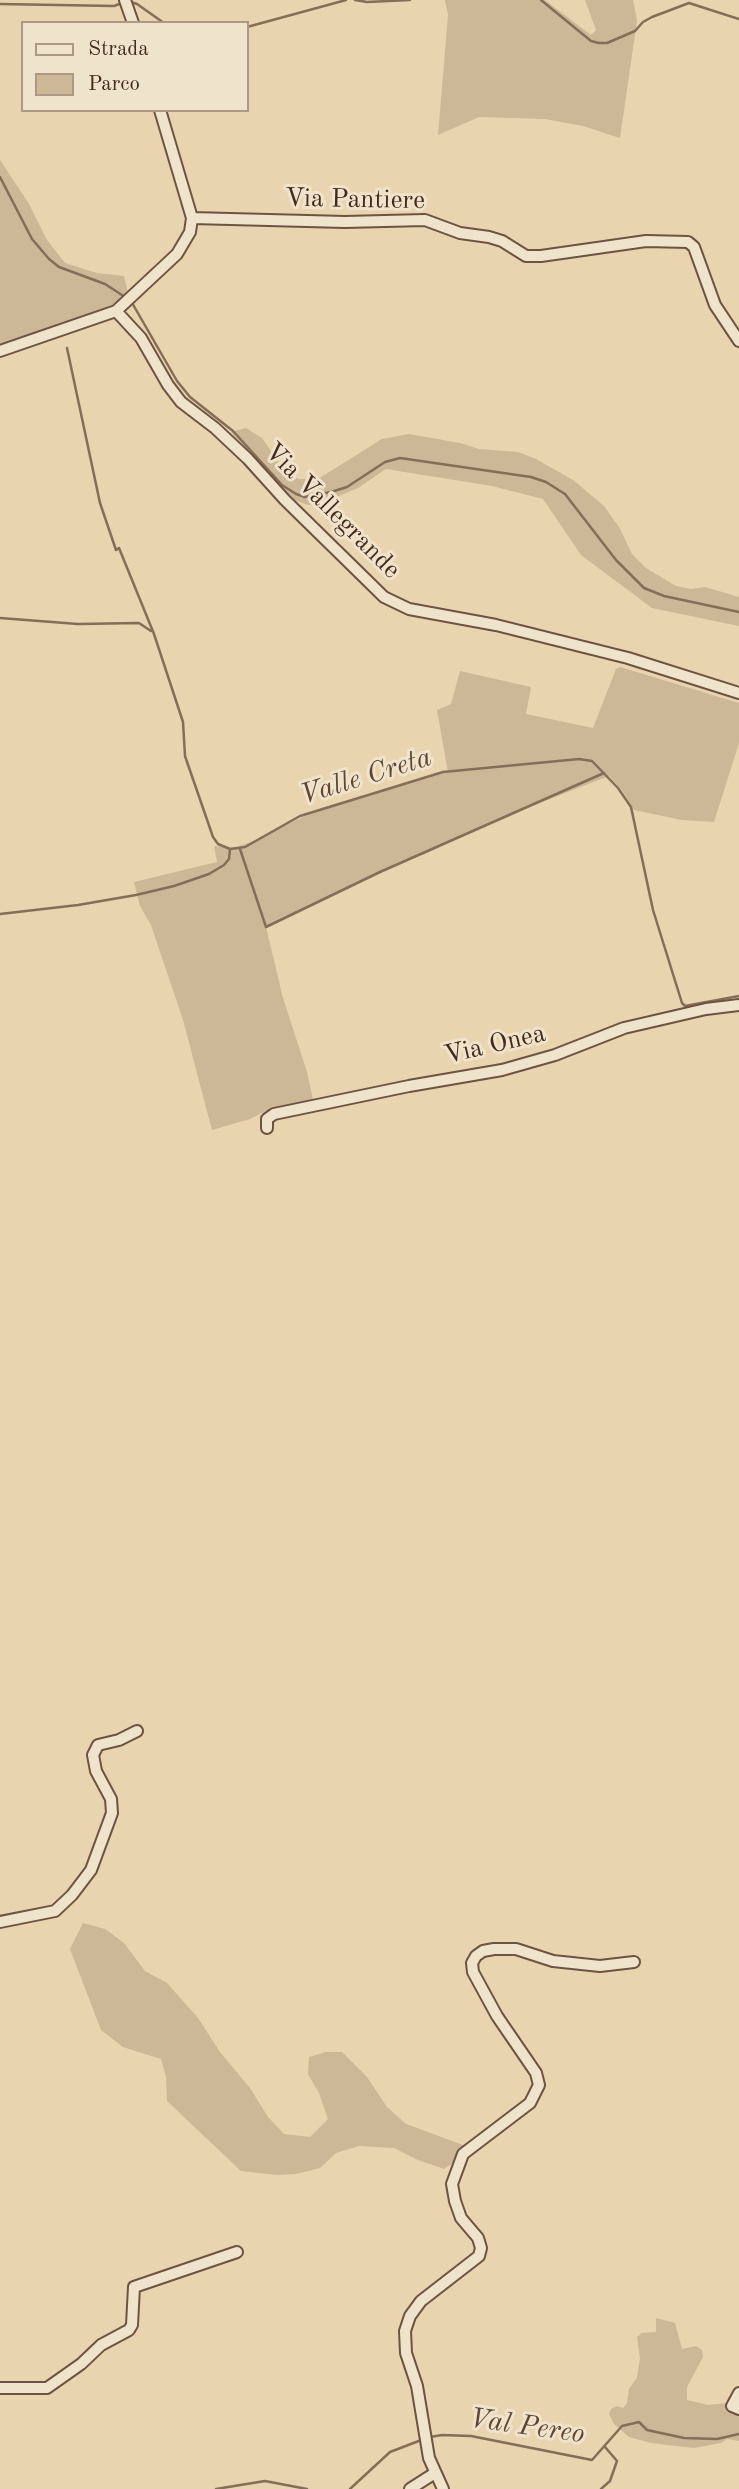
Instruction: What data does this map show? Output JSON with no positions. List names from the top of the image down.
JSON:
{
  "streets": {
    "street": ["Via Pantiere", "Via Vallegrande", "Via Onea"]
  },
  "water": ["Valle Creta", "Val Pereo"],
  "legend": ["Strada", "Parco"]
}
